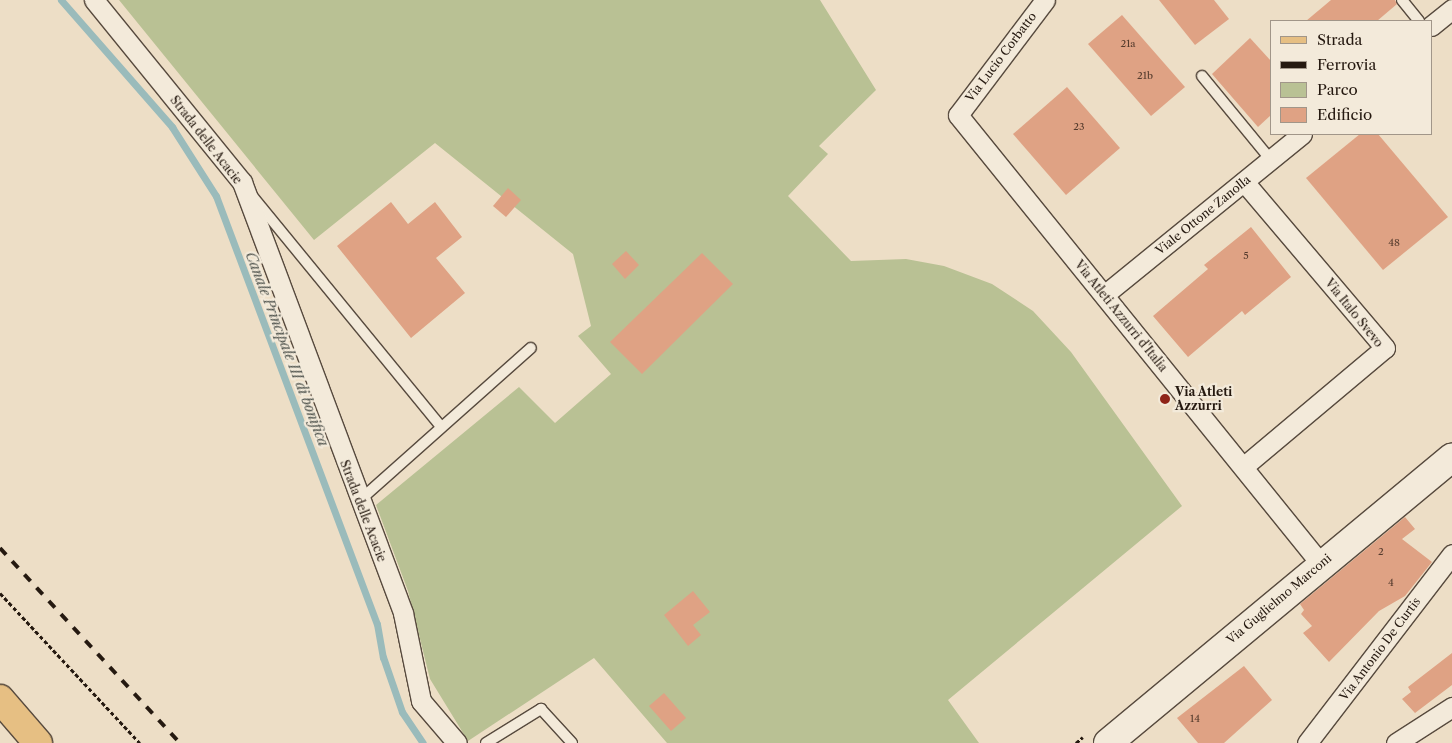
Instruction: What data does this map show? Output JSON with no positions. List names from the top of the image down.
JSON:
{
  "streets": {
    "street": [
      "Via Lucio Corbatto",
      "Strada delle Acacie",
      "Viale Ottone Zanolla",
      "Via Italo Svevo",
      "Via Atleti Azzurri d'Italia",
      "Via Guglielmo Marconi",
      "Via Antonio De Curtis"
    ]
  },
  "crossings": [
    ["Via Lucio Corbatto", "Via Atleti Azzurri d'Italia"],
    ["Viale Ottone Zanolla", "Via Italo Svevo"],
    ["Viale Ottone Zanolla", "Via Atleti Azzurri d'Italia"],
    ["Via Italo Svevo", "Via Atleti Azzurri d'Italia"],
    ["Via Atleti Azzurri d'Italia", "Via Guglielmo Marconi"]
  ],
  "water": ["Canale Principale III di bonifica"],
  "places": ["Via Atleti Azzurri"],
  "house_numbers": [
    "21a",
    "21b",
    "23",
    "48",
    "5",
    "2",
    "4",
    "14"
  ],
  "legend": [
    "Strada",
    "Ferrovia",
    "Parco",
    "Edificio"
  ]
}
